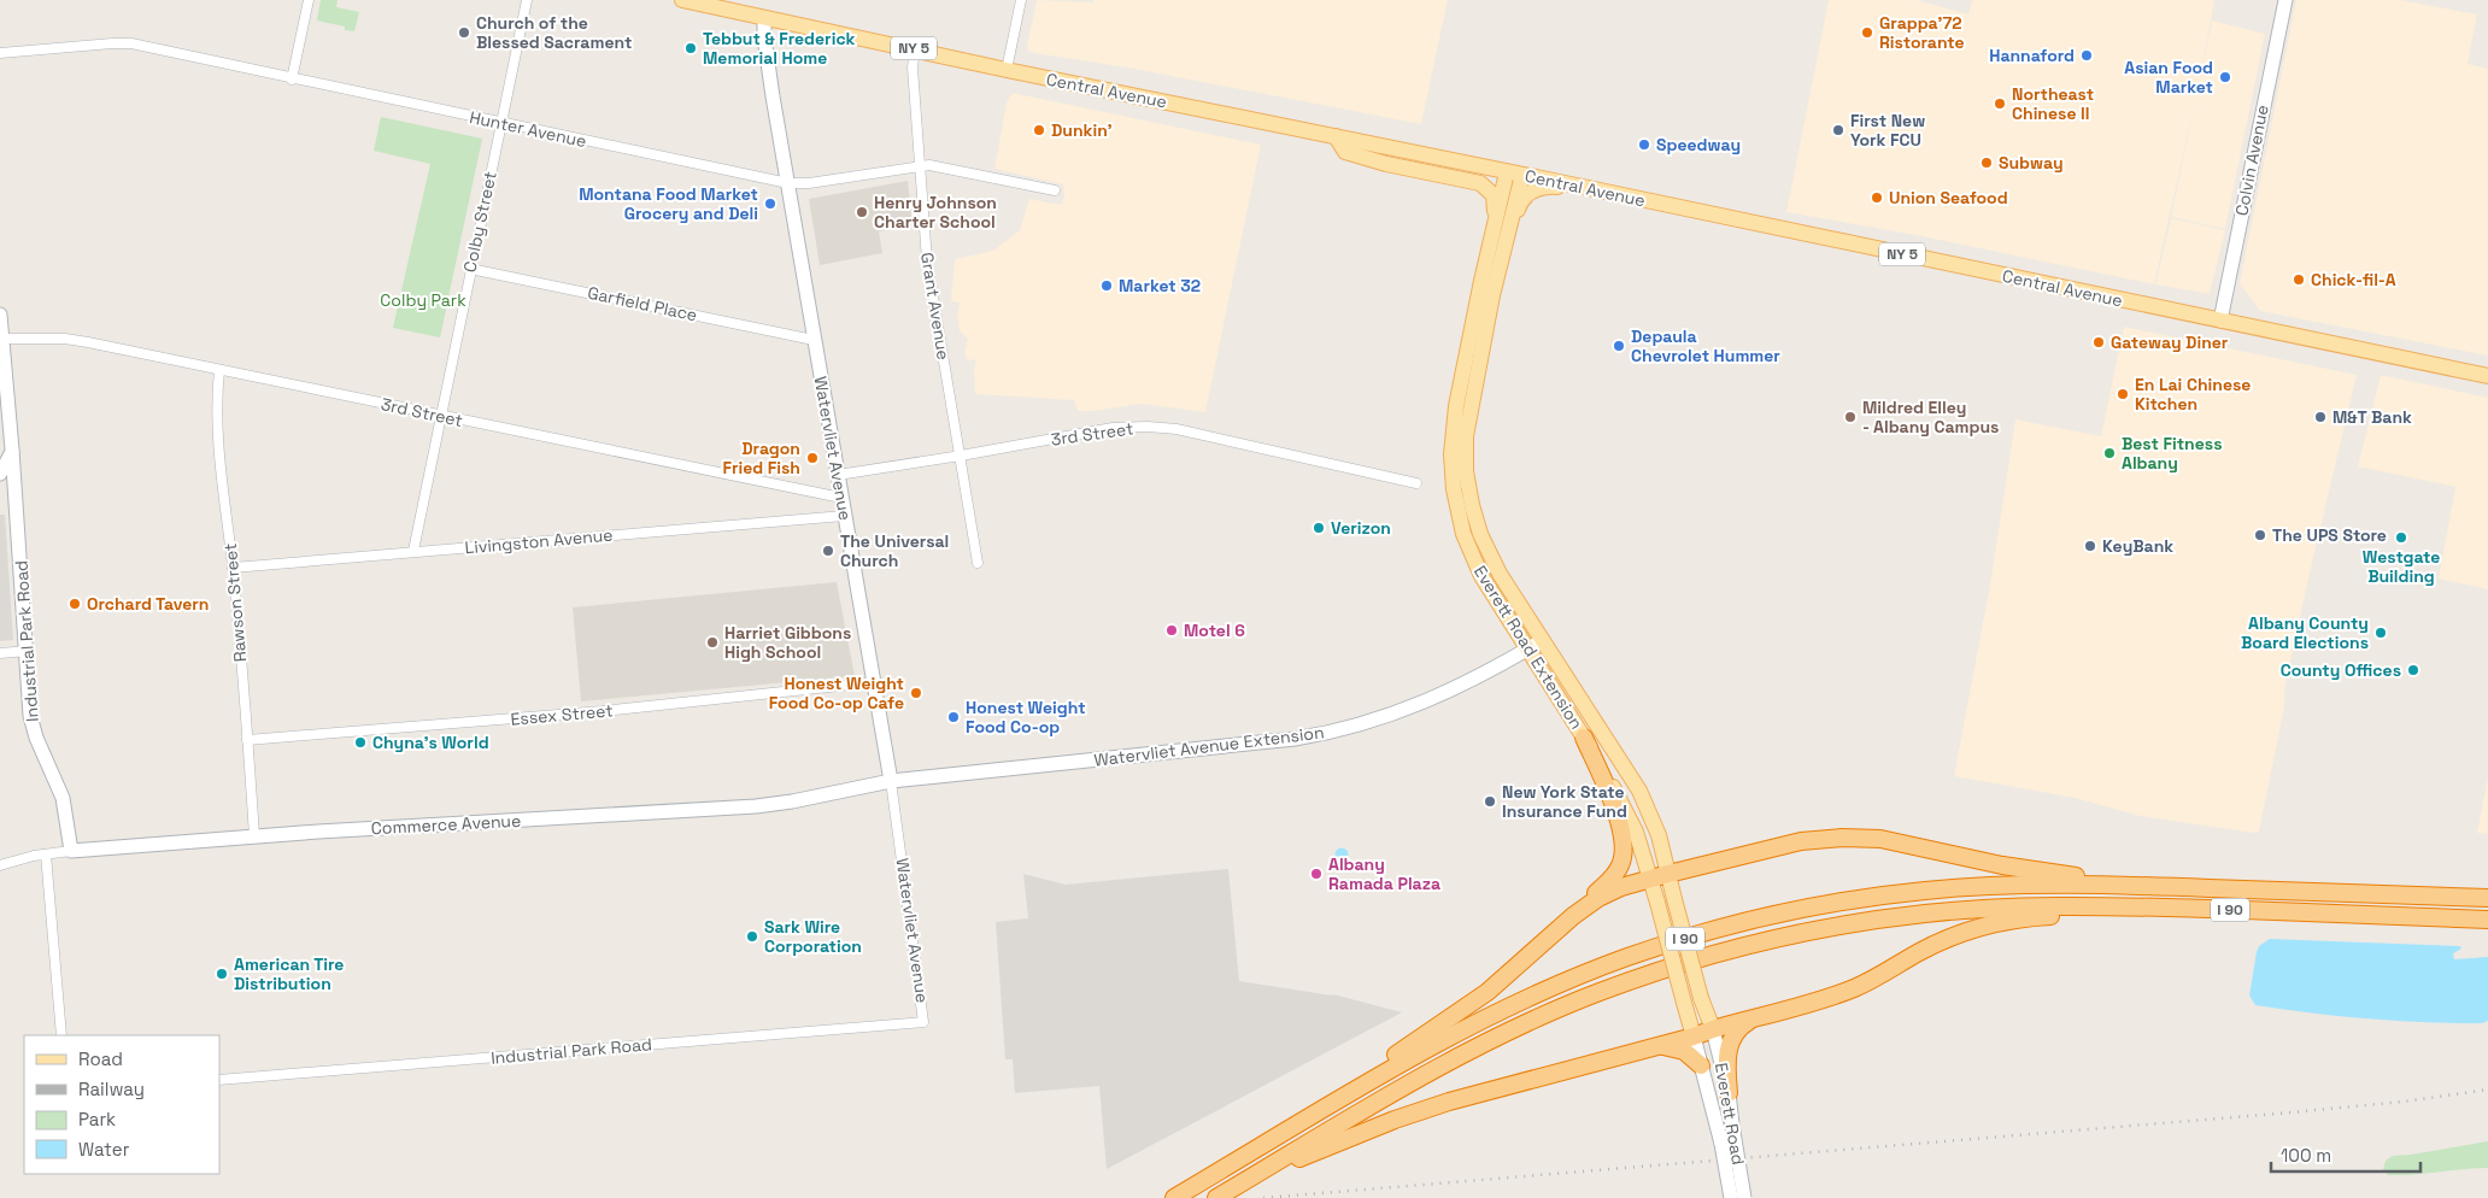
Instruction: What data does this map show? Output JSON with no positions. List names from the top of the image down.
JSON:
{
  "streets": {
    "highway": ["I 90"],
    "main road": ["NY 5", "Central Avenue", "Everett Road Extension"],
    "street": [
      "Hunter Avenue",
      "Colvin Avenue",
      "Colby Street",
      "Garfield Place",
      "Grant Avenue",
      "3rd Street",
      "Watervliet Avenue",
      "Livingston Avenue",
      "Rawson Street",
      "Industrial Park Road",
      "Essex Street",
      "Watervliet Avenue Extension",
      "Commerce Avenue",
      "Everett Road"
    ]
  },
  "crossings": [
    ["Central Avenue", "Colvin Avenue"],
    ["Central Avenue", "Grant Avenue"],
    ["Central Avenue", "Watervliet Avenue"],
    ["Central Avenue", "Everett Road Extension"],
    ["Hunter Avenue", "Colby Street"],
    ["Hunter Avenue", "Grant Avenue"],
    ["Hunter Avenue", "Watervliet Avenue"],
    ["Colby Street", "Garfield Place"],
    ["Colby Street", "3rd Street"],
    ["Colby Street", "Livingston Avenue"],
    ["Garfield Place", "Watervliet Avenue"],
    ["Grant Avenue", "3rd Street"],
    ["3rd Street", "Watervliet Avenue"],
    ["3rd Street", "Rawson Street"],
    ["3rd Street", "Industrial Park Road"],
    ["Watervliet Avenue", "Livingston Avenue"],
    ["Watervliet Avenue", "Industrial Park Road"],
    ["Watervliet Avenue", "Essex Street"],
    ["Watervliet Avenue", "Watervliet Avenue Extension"],
    ["Watervliet Avenue", "Commerce Avenue"],
    ["Livingston Avenue", "Rawson Street"],
    ["Rawson Street", "Essex Street"],
    ["Rawson Street", "Commerce Avenue"],
    ["Industrial Park Road", "Commerce Avenue"],
    ["Everett Road Extension", "Watervliet Avenue Extension"],
    ["Everett Road Extension", "Everett Road"],
    ["Watervliet Avenue Extension", "Commerce Avenue"]
  ],
  "parks": ["Colby Park"],
  "places": [
    "Church of the Blessed Sacrament",
    "Grappa'72 Ristorante",
    "Tebbut & Frederick Memorial Home",
    "Hannaford",
    "Asian Food Market",
    "Northeast Chinese II",
    "Dunkin'",
    "First New York FCU",
    "Speedway",
    "Subway",
    "Union Seafood",
    "Montana Food Market Grocery and Deli",
    "Henry Johnson Charter School",
    "Chick-fil-A",
    "Market 32",
    "Gateway Diner",
    "Depaula Chevrolet Hummer",
    "En Lai Chinese Kitchen",
    "Mildred Elley - Albany Campus",
    "M&T Bank",
    "Best Fitness Albany",
    "Dragon Fried Fish",
    "Verizon",
    "The UPS Store",
    "Westgate Building",
    "KeyBank",
    "The Universal Church",
    "Orchard Tavern",
    "Motel 6",
    "Albany County Board Elections",
    "Harriet Gibbons High School",
    "County Offices",
    "Honest Weight Food Co-op Cafe",
    "Honest Weight Food Co-op",
    "Chyna's World",
    "New York State Insurance Fund",
    "Albany Ramada Plaza",
    "Sark Wire Corporation",
    "American Tire Distribution"
  ],
  "legend": [
    "Road",
    "Railway",
    "Park",
    "Water"
  ],
  "scale_bar": "100 m"
}
